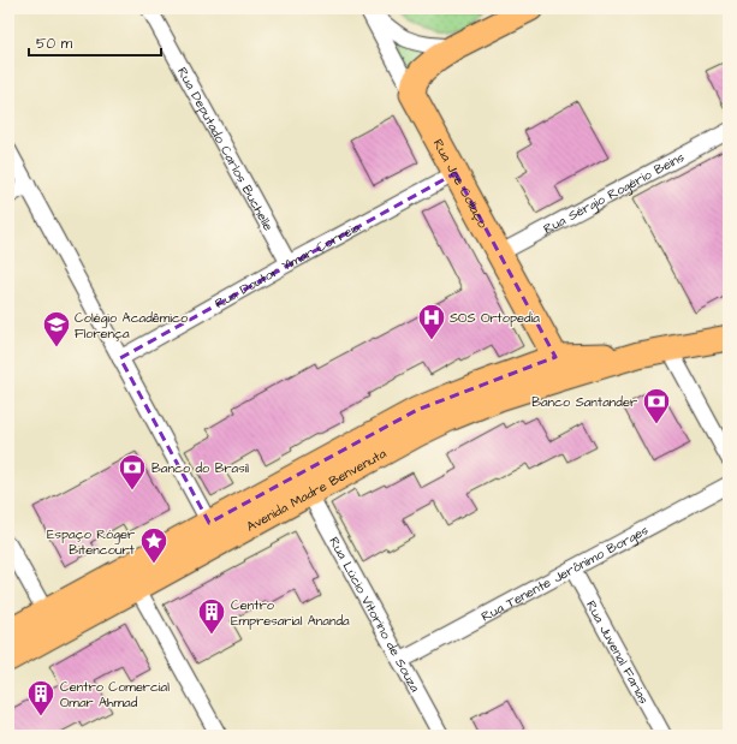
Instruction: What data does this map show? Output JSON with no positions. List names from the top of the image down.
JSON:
{
  "streets": {
    "main road": ["Rua Joe Collaço", "Avenida Madre Benvenuta"],
    "street": [
      "Rua Deputado Carlos Buchelle",
      "Rua Sérgio Rogério Beins",
      "Rua Doutor Ylmar Correia",
      "Rua Tenente Jerônimo Borges",
      "Rua Lúcio Vitorino de Souza",
      "Rua Juvenal Farias"
    ]
  },
  "crossings": [
    ["Rua Deputado Carlos Buchelle", "Rua Doutor Ylmar Correia"],
    ["Rua Joe Collaço", "Rua Sérgio Rogério Beins"],
    ["Rua Joe Collaço", "Rua Doutor Ylmar Correia"],
    ["Rua Joe Collaço", "Avenida Madre Benvenuta"],
    ["Avenida Madre Benvenuta", "Rua Lúcio Vitorino de Souza"],
    ["Rua Tenente Jerônimo Borges", "Rua Lúcio Vitorino de Souza"],
    ["Rua Tenente Jerônimo Borges", "Rua Juvenal Farias"]
  ],
  "places": {
    "hospital": ["SOS Ortopedia"],
    "school or university": ["Colégio Acadêmico Florença"],
    "bank": ["Banco Santander", "Banco do Brasil"],
    "place": ["Espaço Róger Bitencourt"],
    "building": ["Centro Empresarial Ananda", "Centro Comercial Omar Ahmad"]
  },
  "scale_bar": "50 m"
}
